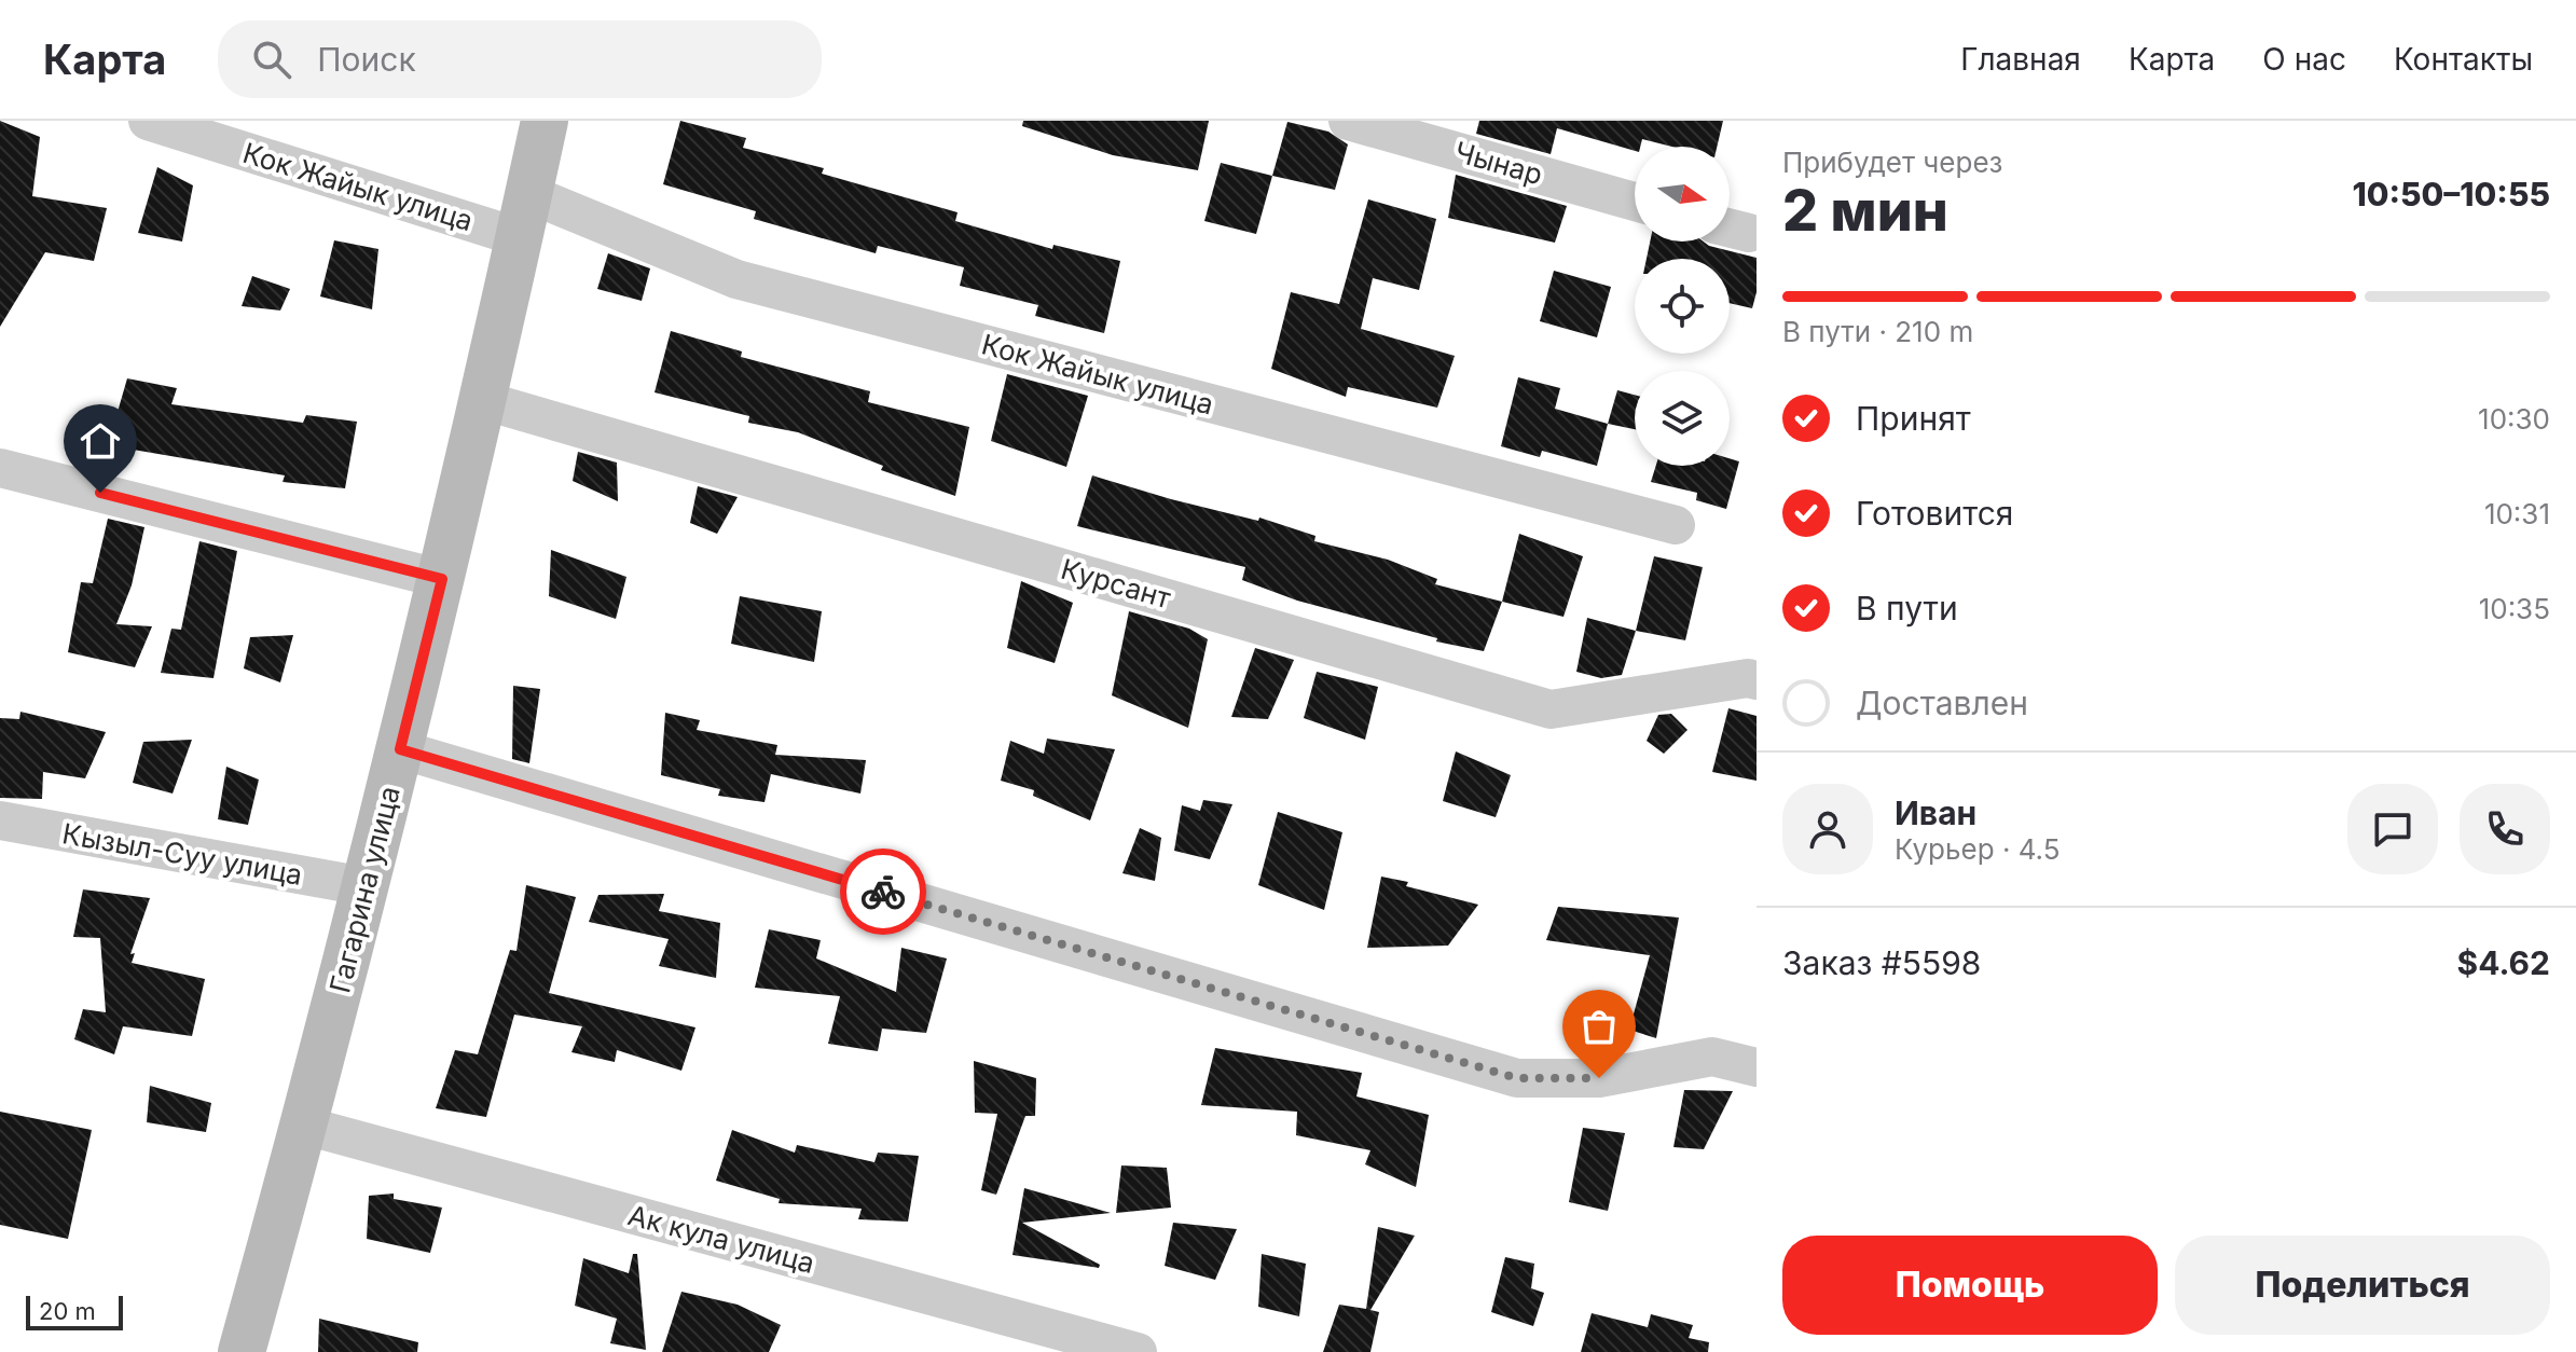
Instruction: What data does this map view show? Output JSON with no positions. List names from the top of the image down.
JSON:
{
  "streets": {
    "main road": ["Гагарина улица"],
    "street": [
      "Чынар",
      "Кок Жайык улица",
      "Курсант",
      "Кызыл-Суу улица",
      "Ак кула улица"
    ]
  },
  "crossings": [
    ["Кок Жайык улица", "Гагарина улица"],
    ["Курсант", "Гагарина улица"],
    ["Кызыл-Суу улица", "Гагарина улица"],
    ["Гагарина улица", "Ак кула улица"]
  ],
  "scale_bar": "20 m",
  "north": "right",
  "page": {
    "header": "Карта",
    "search": "Поиск",
    "nav": [
      "Главная",
      "Карта",
      "О нас",
      "Контакты"
    ],
    "heading": ["2 мин", "Прибудет через", "10:50–10:55"],
    "panel": [
      "Иван",
      "Курьер · 4.5",
      "Заказ #5598",
      "$4.62"
    ],
    "bar": "В пути · 210 m",
    "list": [
      ["Принят", "10:30"],
      ["Готовится", "10:31"],
      ["В пути", "10:35"],
      "Доставлен"
    ],
    "buttons": ["Помощь", "Поделиться"],
    "scale": "20 m"
  }
}
